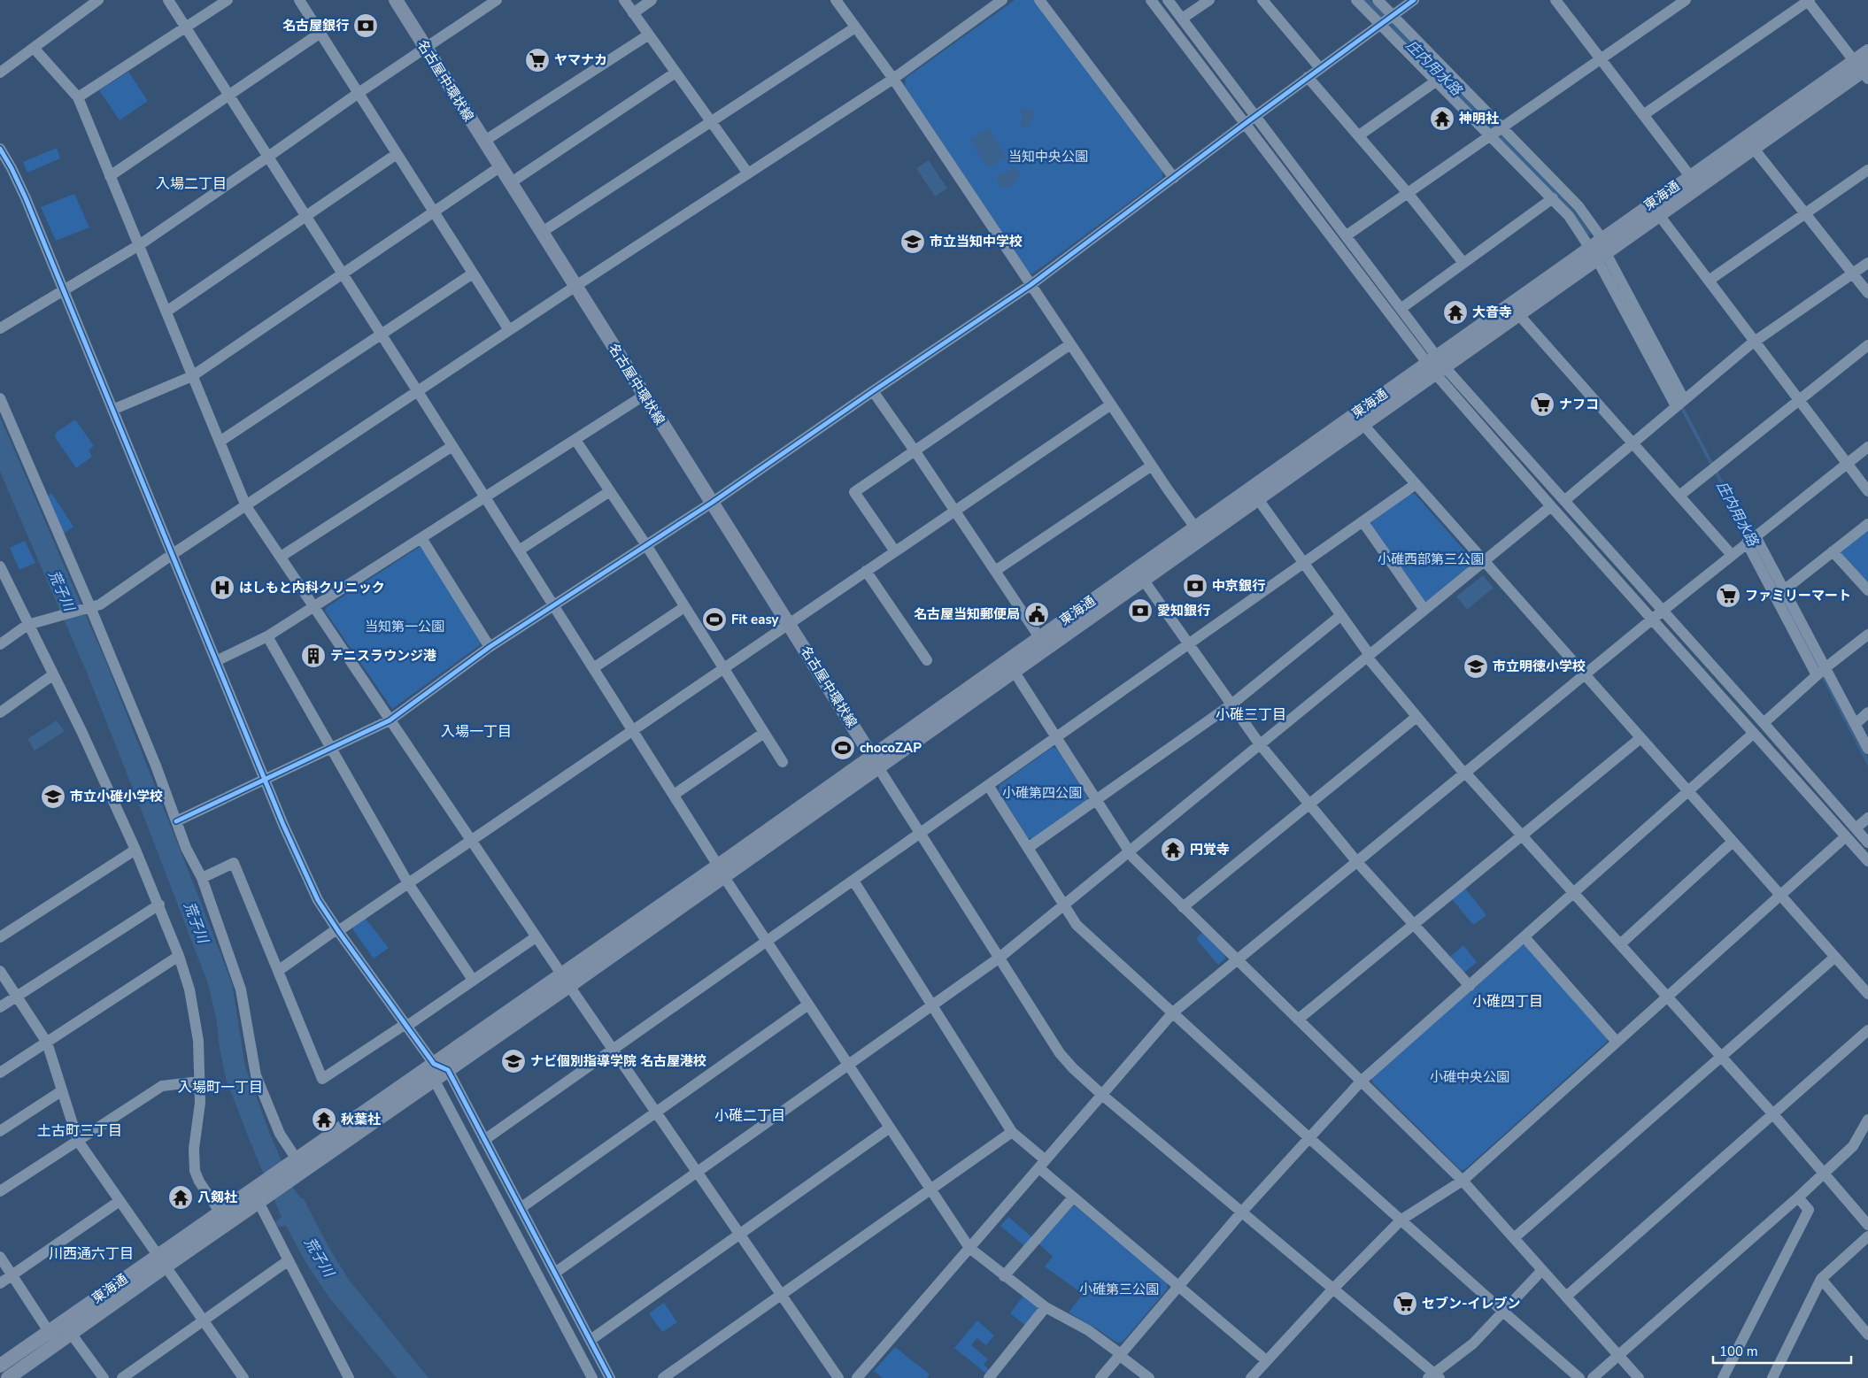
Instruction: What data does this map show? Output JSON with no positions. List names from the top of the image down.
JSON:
{
  "streets": {
    "main road": ["名古屋中環状線", "東海通"]
  },
  "crossings": [
    ["名古屋中環状線", "東海通"]
  ],
  "districts": [
    "入場二丁目",
    "小碓三丁目",
    "入場一丁目",
    "小碓四丁目",
    "入場町一丁目",
    "小碓二丁目",
    "土古町三丁目",
    "川西通六丁目"
  ],
  "water": ["庄内用水路", "荒子川"],
  "parks": [
    "当知中央公園",
    "小碓西部第三公園",
    "当知第一公園",
    "小碓第四公園",
    "小碓中央公園",
    "小碓第三公園"
  ],
  "places": {
    "bank": ["名古屋銀行", "中京銀行", "愛知銀行"],
    "supermarket": [
      "ヤマナカ",
      "ナフコ",
      "ファミリーマート",
      "セブン-イレブン"
    ],
    "temple": [
      "神明社",
      "大音寺",
      "円覚寺",
      "秋葉社",
      "八剱社"
    ],
    "school or university": [
      "市立当知中学校",
      "市立明徳小学校",
      "市立小碓小学校",
      "ナビ個別指導学院 名古屋港校"
    ],
    "hospital": ["はしもと内科クリニック"],
    "public building": ["名古屋当知郵便局"],
    "sports": ["Fit easy", "chocoZAP"],
    "building": ["テニスラウンジ港"]
  },
  "scale_bar": "100 m"
}
